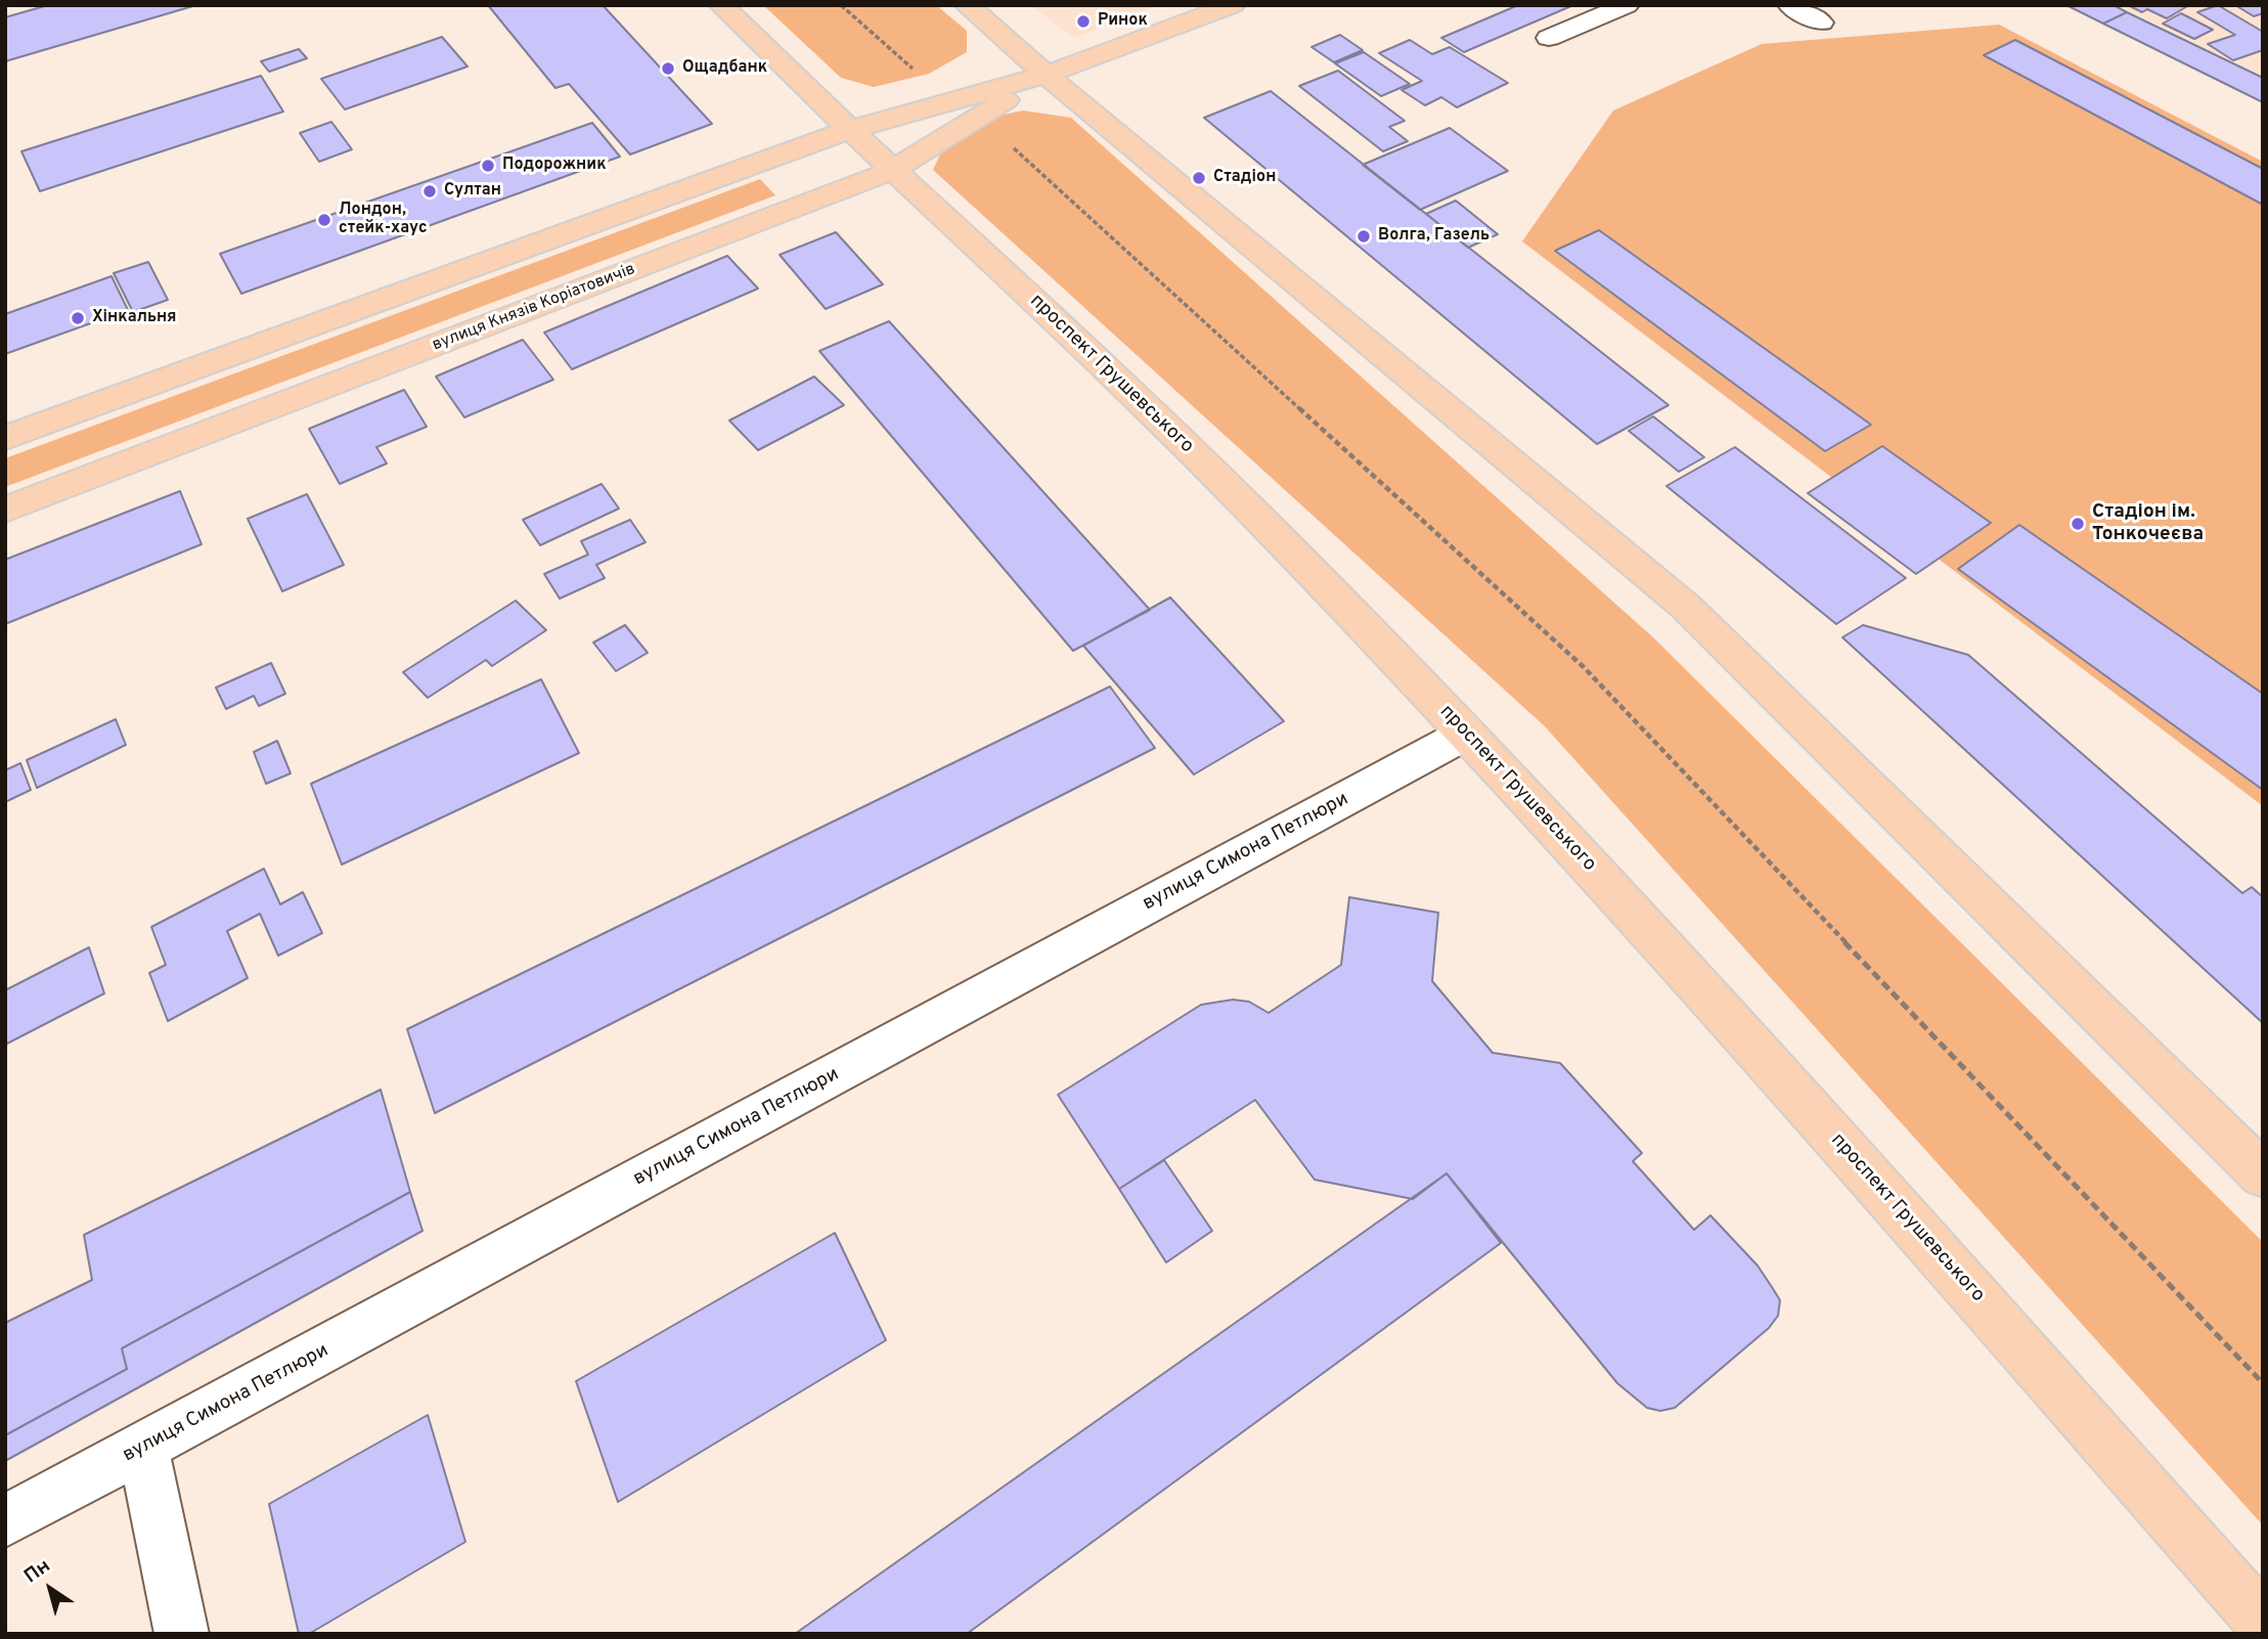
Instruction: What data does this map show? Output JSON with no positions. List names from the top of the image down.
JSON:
{
  "streets": {
    "main road": ["вулиця Князів Коріатовичів", "проспект Грушевського"],
    "street": ["вулиця Симона Петлюри"]
  },
  "crossings": [
    ["вулиця Князів Коріатовичів", "проспект Грушевського"],
    ["проспект Грушевського", "вулиця Симона Петлюри"]
  ],
  "places": [
    "Ринок",
    "Ощадбанк",
    "Подорожник",
    "Стадіон",
    "Султан",
    "Лондон, стейк-хаус",
    "Волга, Газель",
    "Хінкальня",
    "Стадіон ім. Тонкочеєва"
  ],
  "north": "top left"
}
